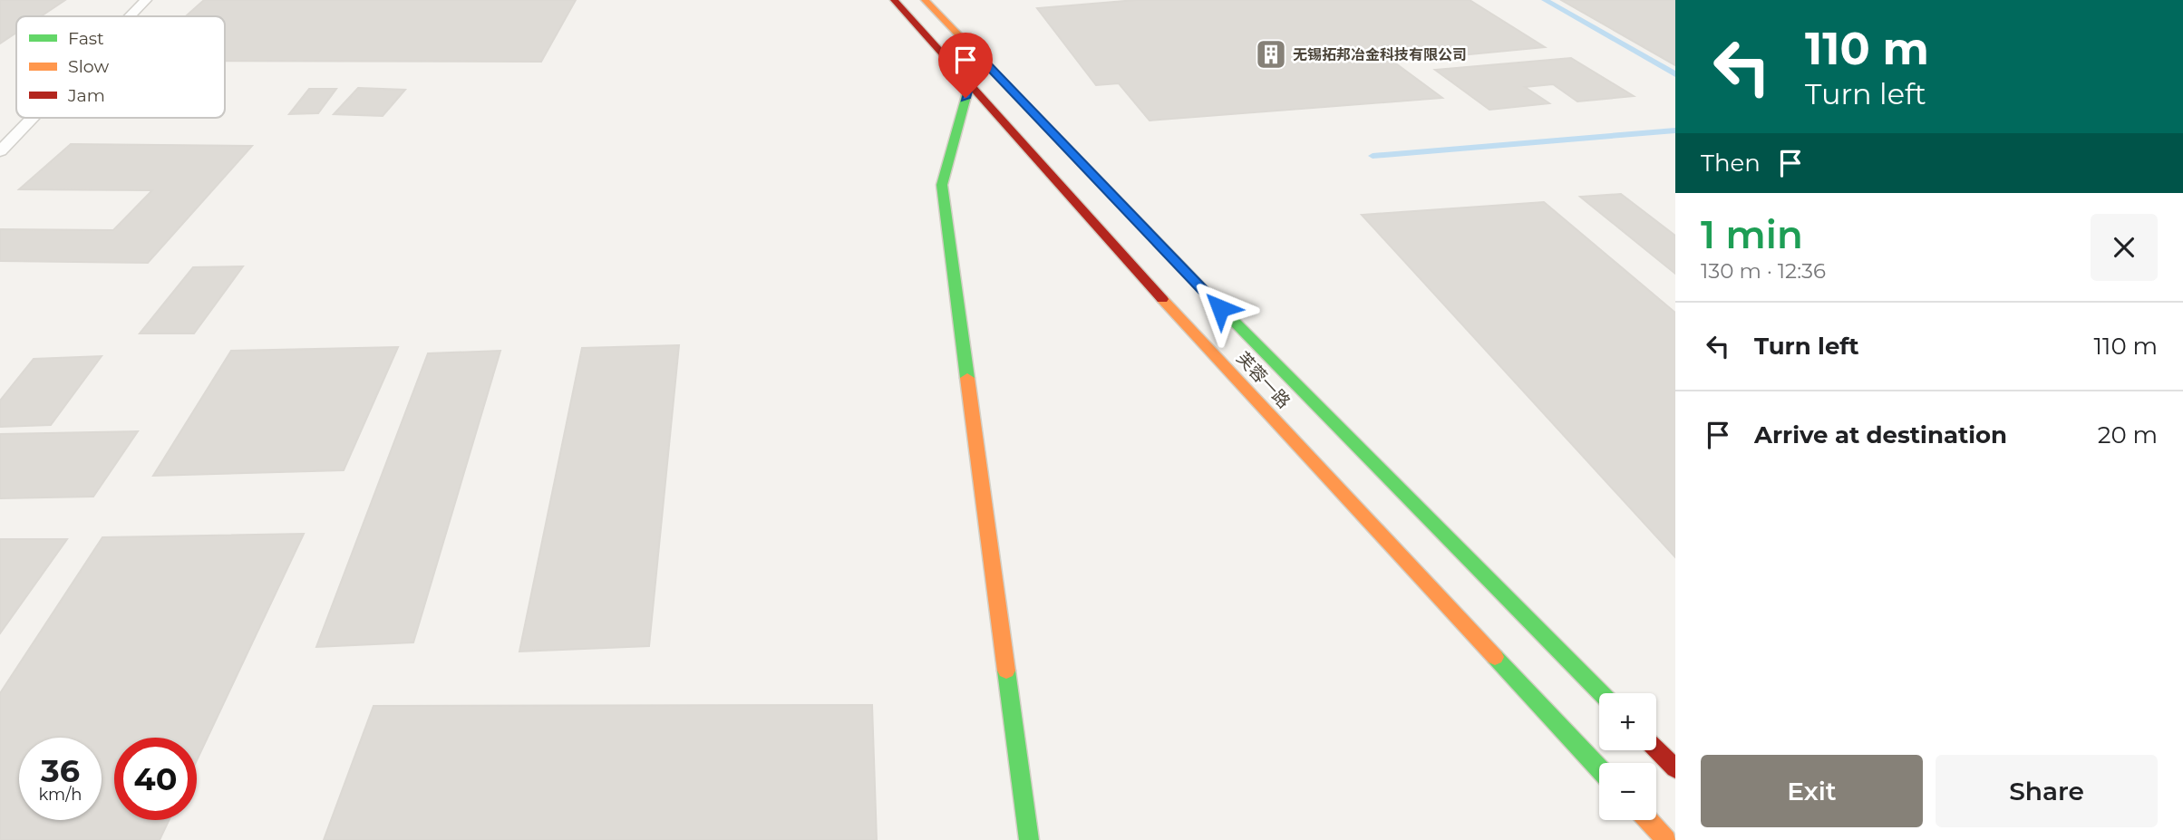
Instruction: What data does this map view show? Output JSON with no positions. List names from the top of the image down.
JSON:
{
  "streets": {
    "street": ["芙蓉一路"]
  },
  "places": {
    "building": ["无锡拓邦冶金科技有限公司"]
  },
  "legend": ["Fast", "Slow", "Jam"],
  "page": {
    "turn": ["110 m", "Turn left"],
    "then": "Then",
    "heading": ["1 min", "130 m · 12:36"],
    "list": [
      {
        "name": "Turn left",
        "value": "110 m"
      },
      {
        "name": "Arrive at destination",
        "value": "20 m"
      }
    ],
    "map_buttons": ["+", "−"],
    "speed": "36 km/h",
    "limit": "40",
    "buttons": ["Exit", "Share"]
  }
}
